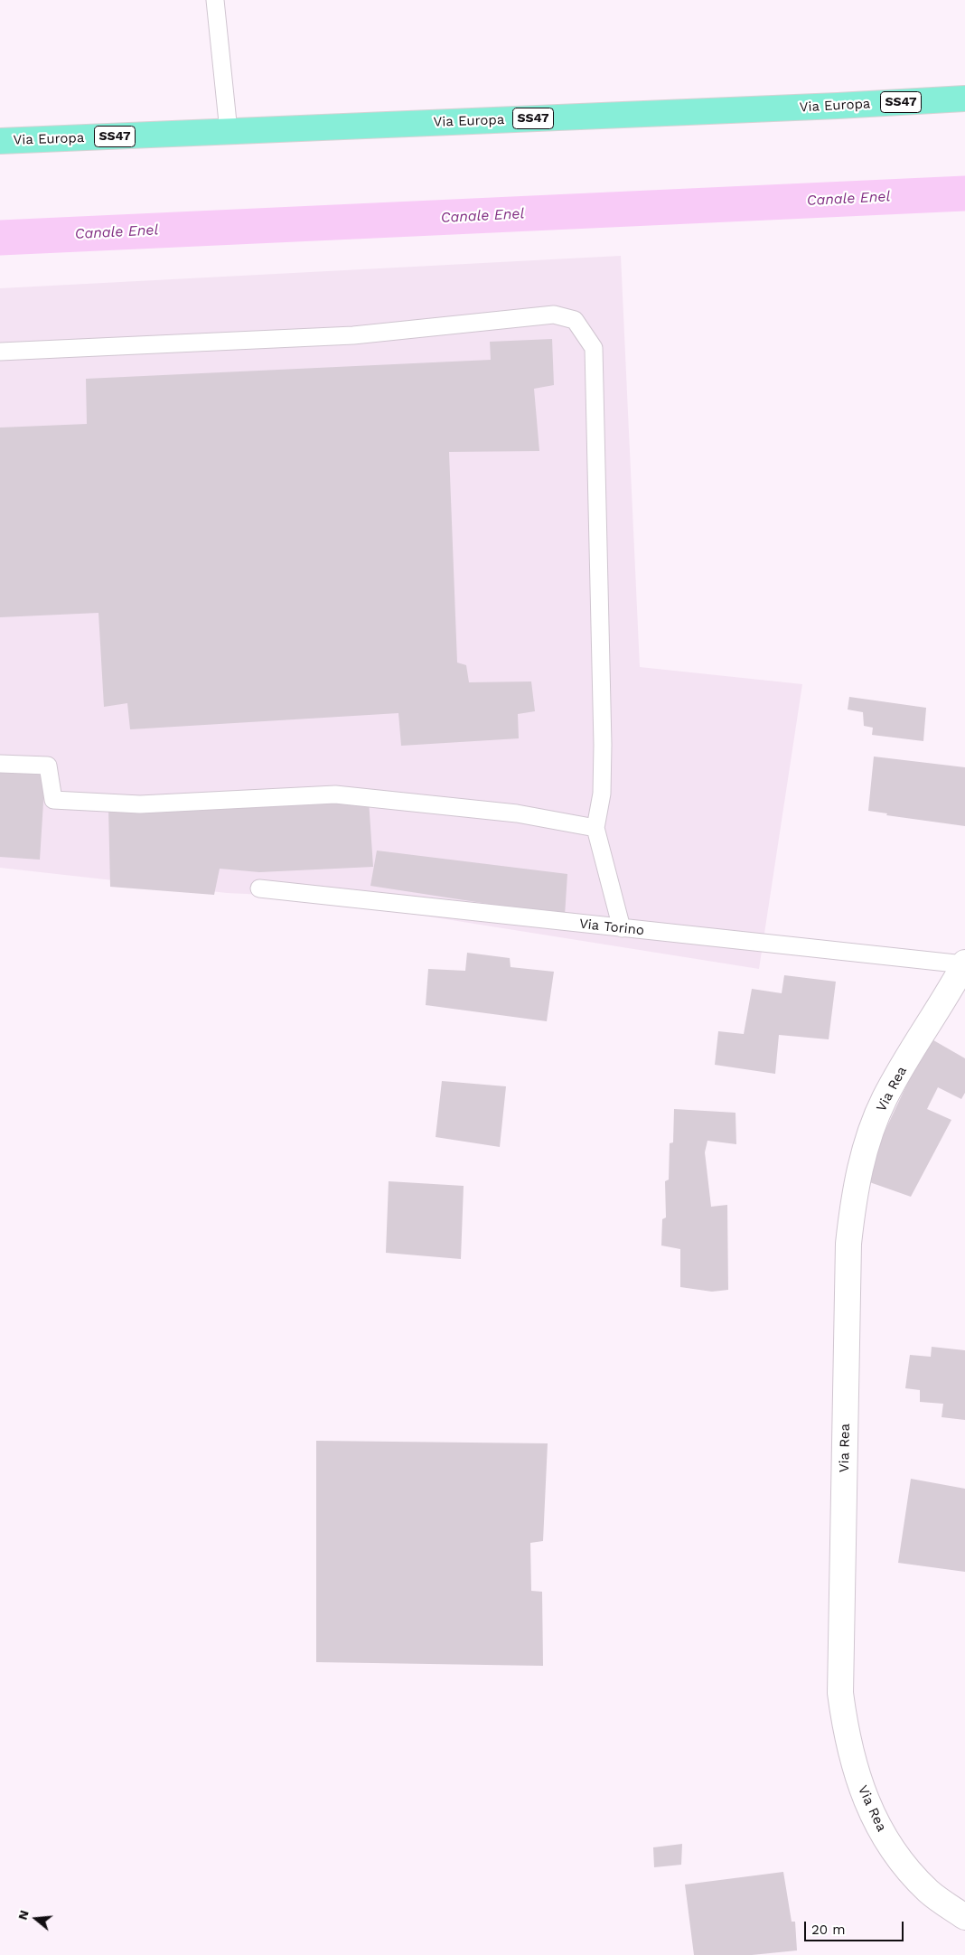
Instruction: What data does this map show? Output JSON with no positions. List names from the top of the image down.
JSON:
{
  "streets": {
    "main road": ["SS47", "Via Europa"],
    "street": ["Via Rea"],
    "lane": ["Via Torino"]
  },
  "crossings": [
    ["Via Torino", "Via Rea"]
  ],
  "water": ["Canale Enel"],
  "scale_bar": "20 m",
  "north": "left"
}
